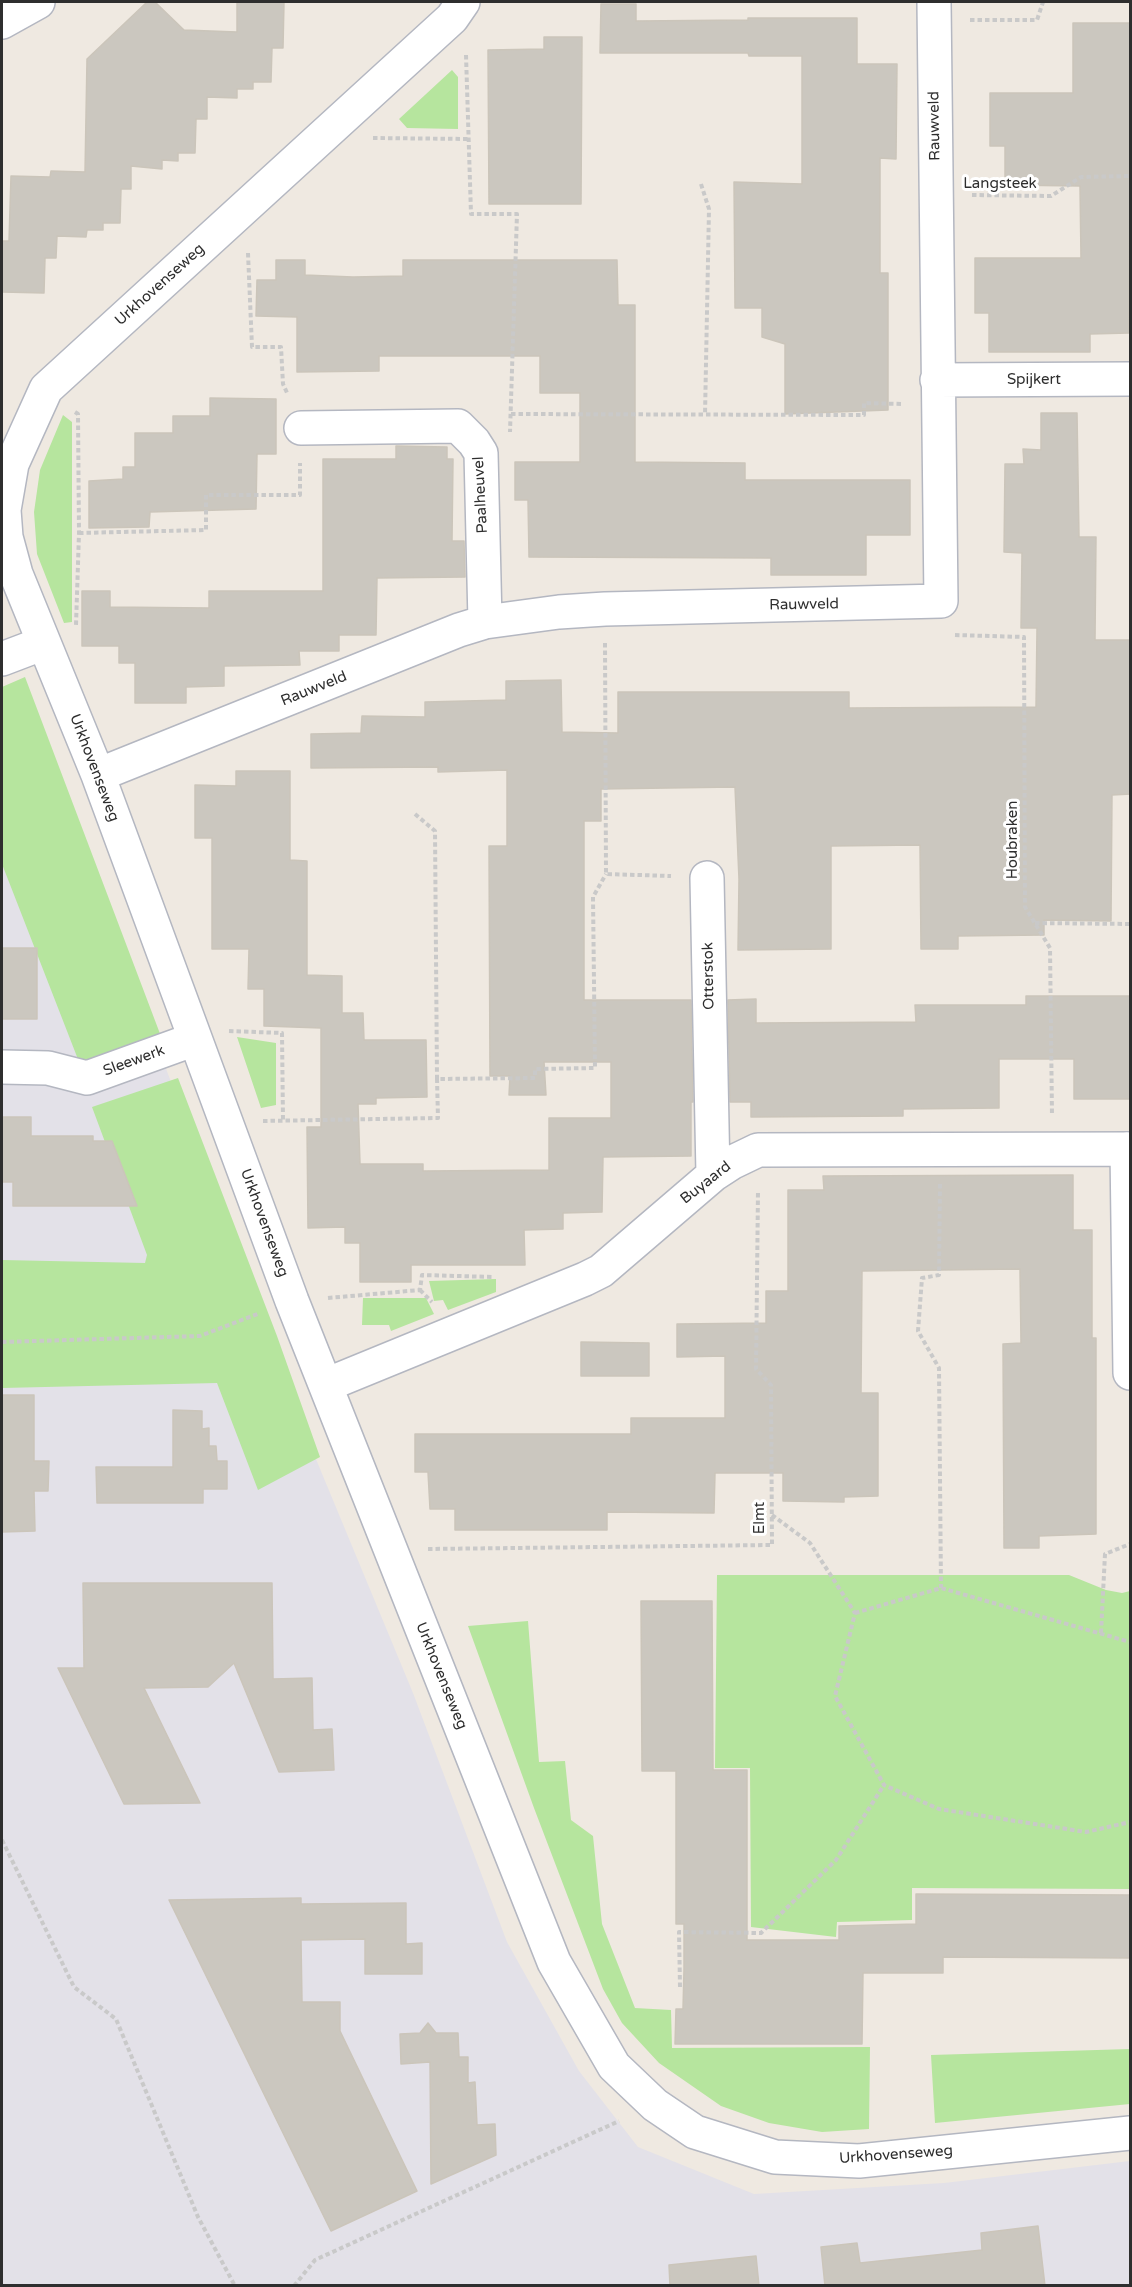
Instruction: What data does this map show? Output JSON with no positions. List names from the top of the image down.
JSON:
{
  "streets": {
    "street": [
      "Rauwveld",
      "Urkhovenseweg",
      "Spijkert",
      "Paalheuvel",
      "Otterstok",
      "Sleewerk",
      "Buyaard"
    ],
    "path": ["Langsteek", "Houbraken", "Elmt"]
  },
  "crossings": [
    ["Rauwveld", "Langsteek"],
    ["Rauwveld", "Urkhovenseweg"],
    ["Rauwveld", "Spijkert"],
    ["Rauwveld", "Paalheuvel"],
    ["Rauwveld", "Houbraken"],
    ["Urkhovenseweg", "Sleewerk"],
    ["Urkhovenseweg", "Buyaard"],
    ["Urkhovenseweg", "Elmt"],
    ["Houbraken", "Buyaard"],
    ["Otterstok", "Buyaard"],
    ["Buyaard", "Elmt"]
  ]
}
